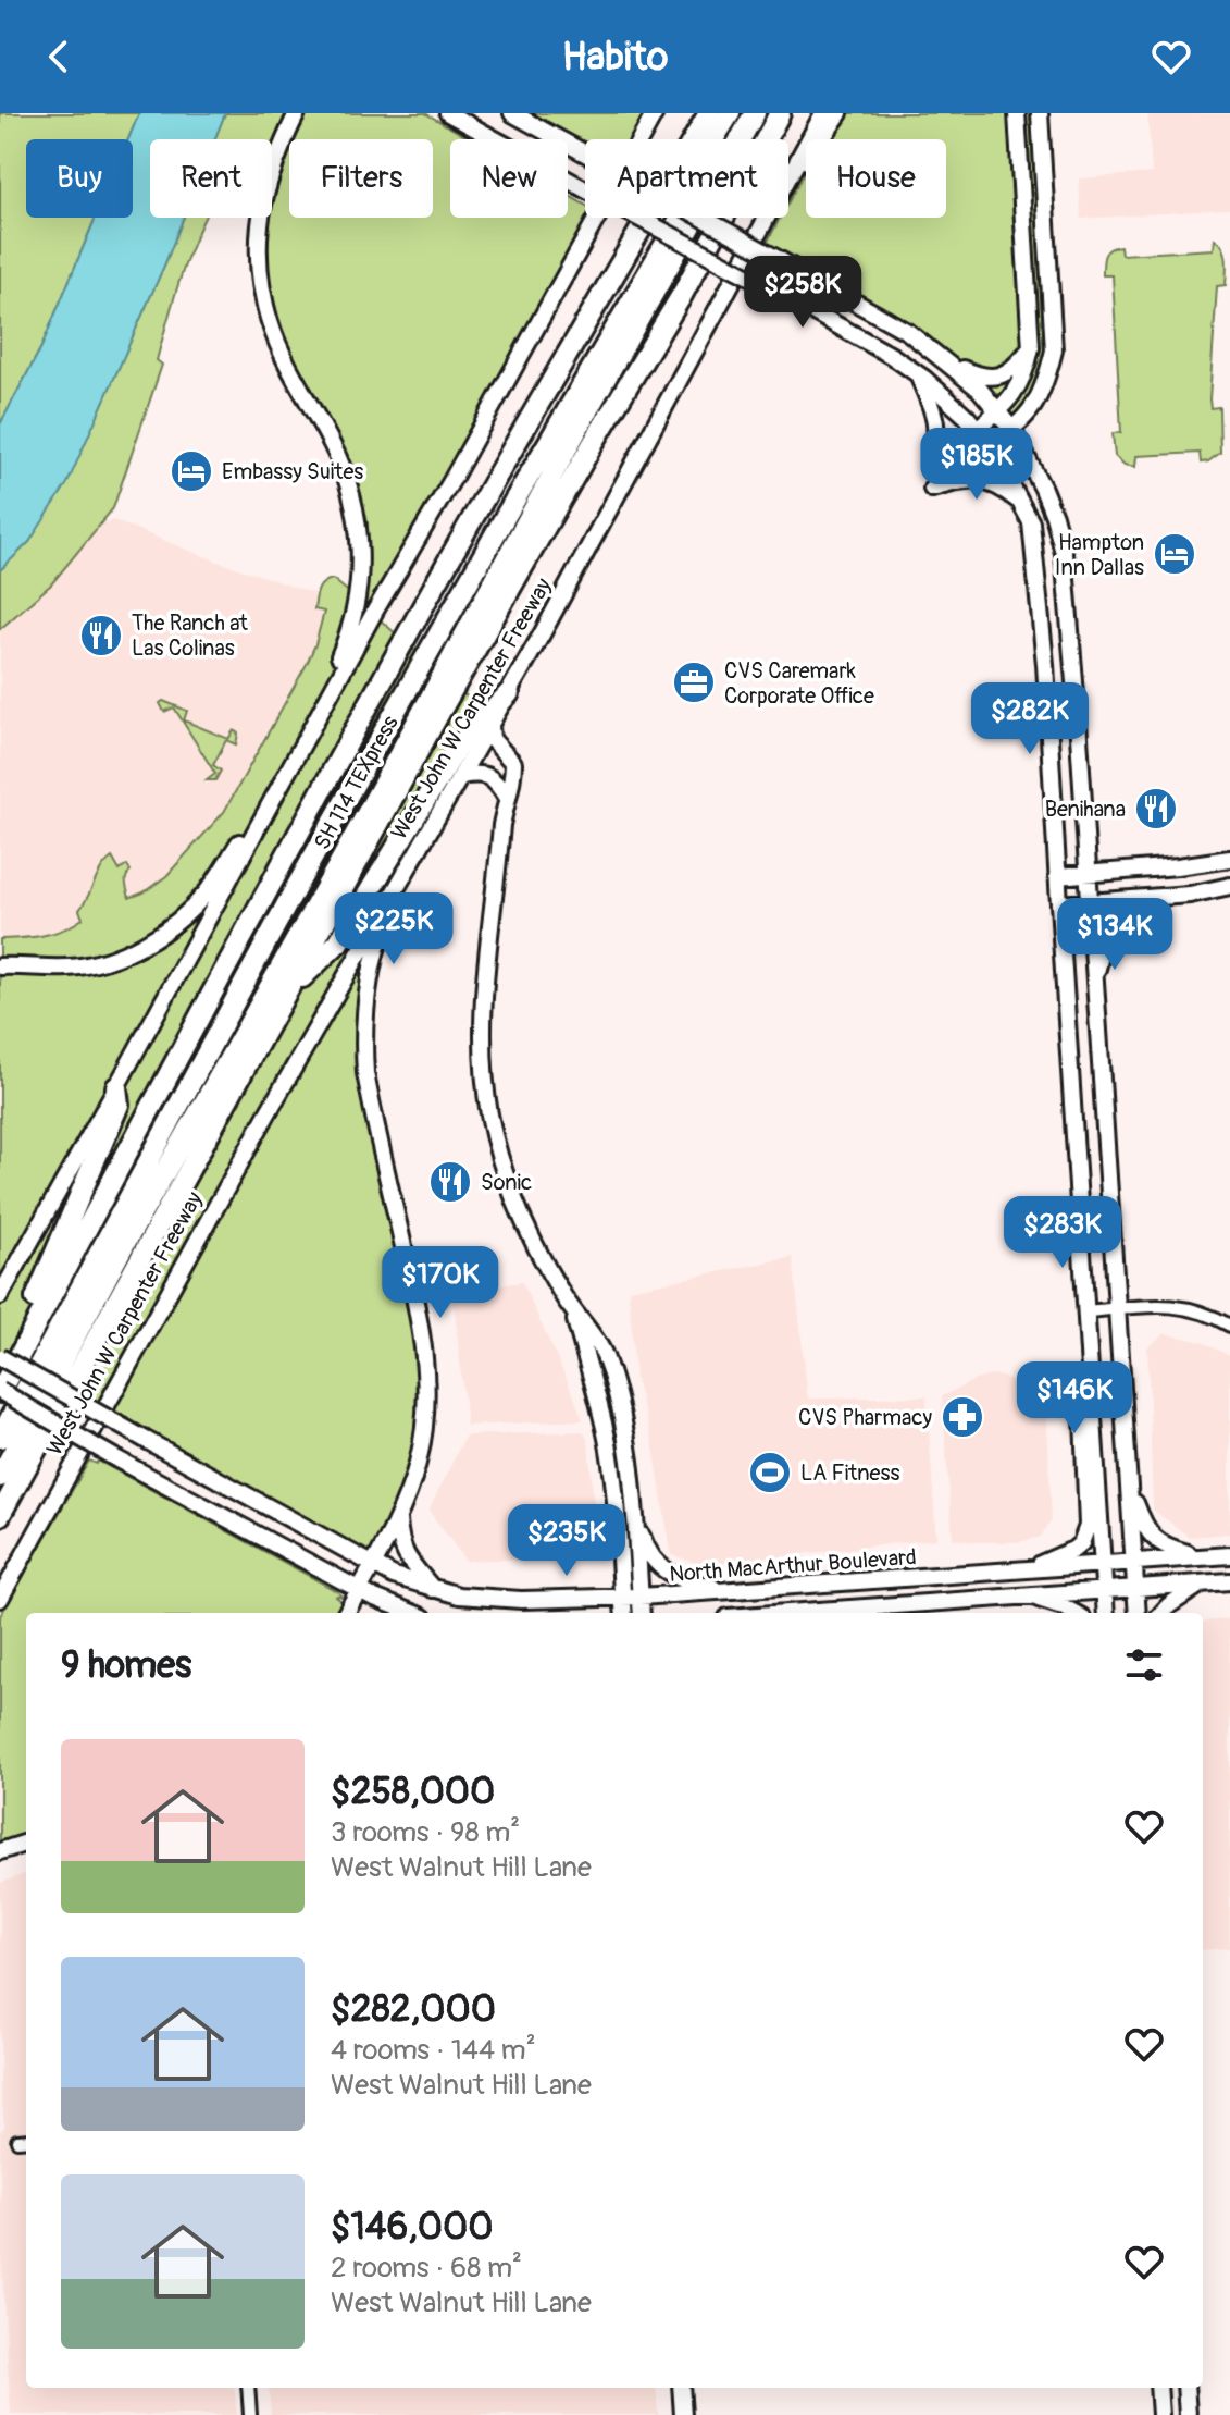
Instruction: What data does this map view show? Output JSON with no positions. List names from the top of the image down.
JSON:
{
  "streets": {
    "highway": ["West John W Carpenter Freeway", "SH 114 TEXpress"],
    "main road": ["North MacArthur Boulevard"]
  },
  "places": {
    "hotel": ["Embassy Suites", "Hampton Inn Dallas"],
    "restaurant": ["The Ranch at Las Colinas", "Benihana", "Sonic"],
    "office": ["CVS Caremark Corporate Office"],
    "pharmacy": ["CVS Pharmacy"],
    "sports": ["LA Fitness"]
  },
  "page": {
    "header": "Habito",
    "chip": [
      "Buy",
      "Rent",
      "Filters",
      "New",
      "Apartment",
      "House"
    ],
    "price": [
      "$258K",
      "$185K",
      "$282K",
      "$225K",
      "$134K",
      "$283K",
      "$170K",
      "$146K",
      "$235K"
    ],
    "heading": "9 homes",
    "list": [
      {
        "name": "$258,000",
        "note": "3 rooms · 98 m² · West Walnut Hill Lane"
      },
      {
        "name": "$282,000",
        "note": "4 rooms · 144 m² · West Walnut Hill Lane"
      },
      {
        "name": "$146,000",
        "note": "2 rooms · 68 m² · West Walnut Hill Lane"
      }
    ]
  }
}
